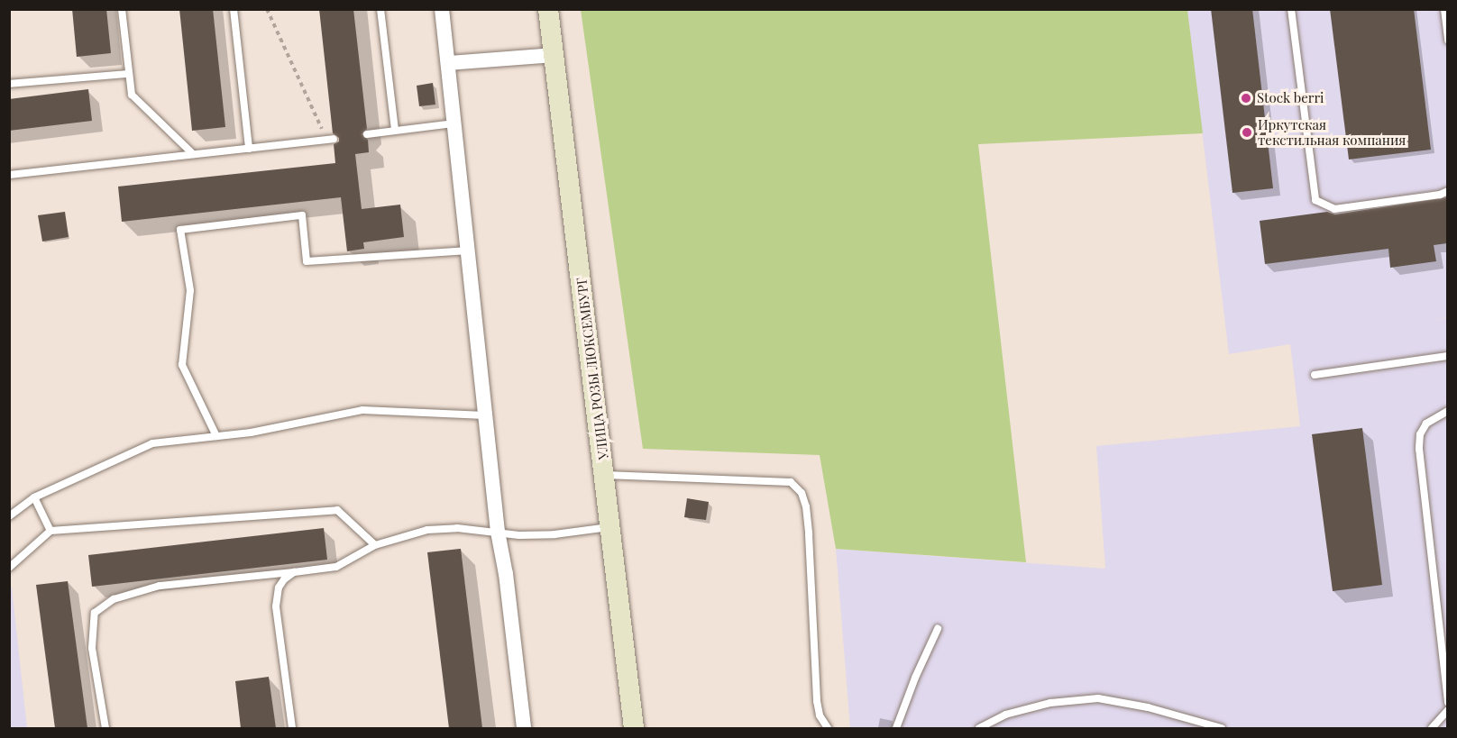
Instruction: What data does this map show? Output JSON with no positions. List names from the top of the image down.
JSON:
{
  "streets": {
    "main road": ["УЛИЦА РОЗЫ ЛЮКСЕМБУРГ"]
  },
  "places": ["Stock berri", "Иркутская текстильная компания"]
}
